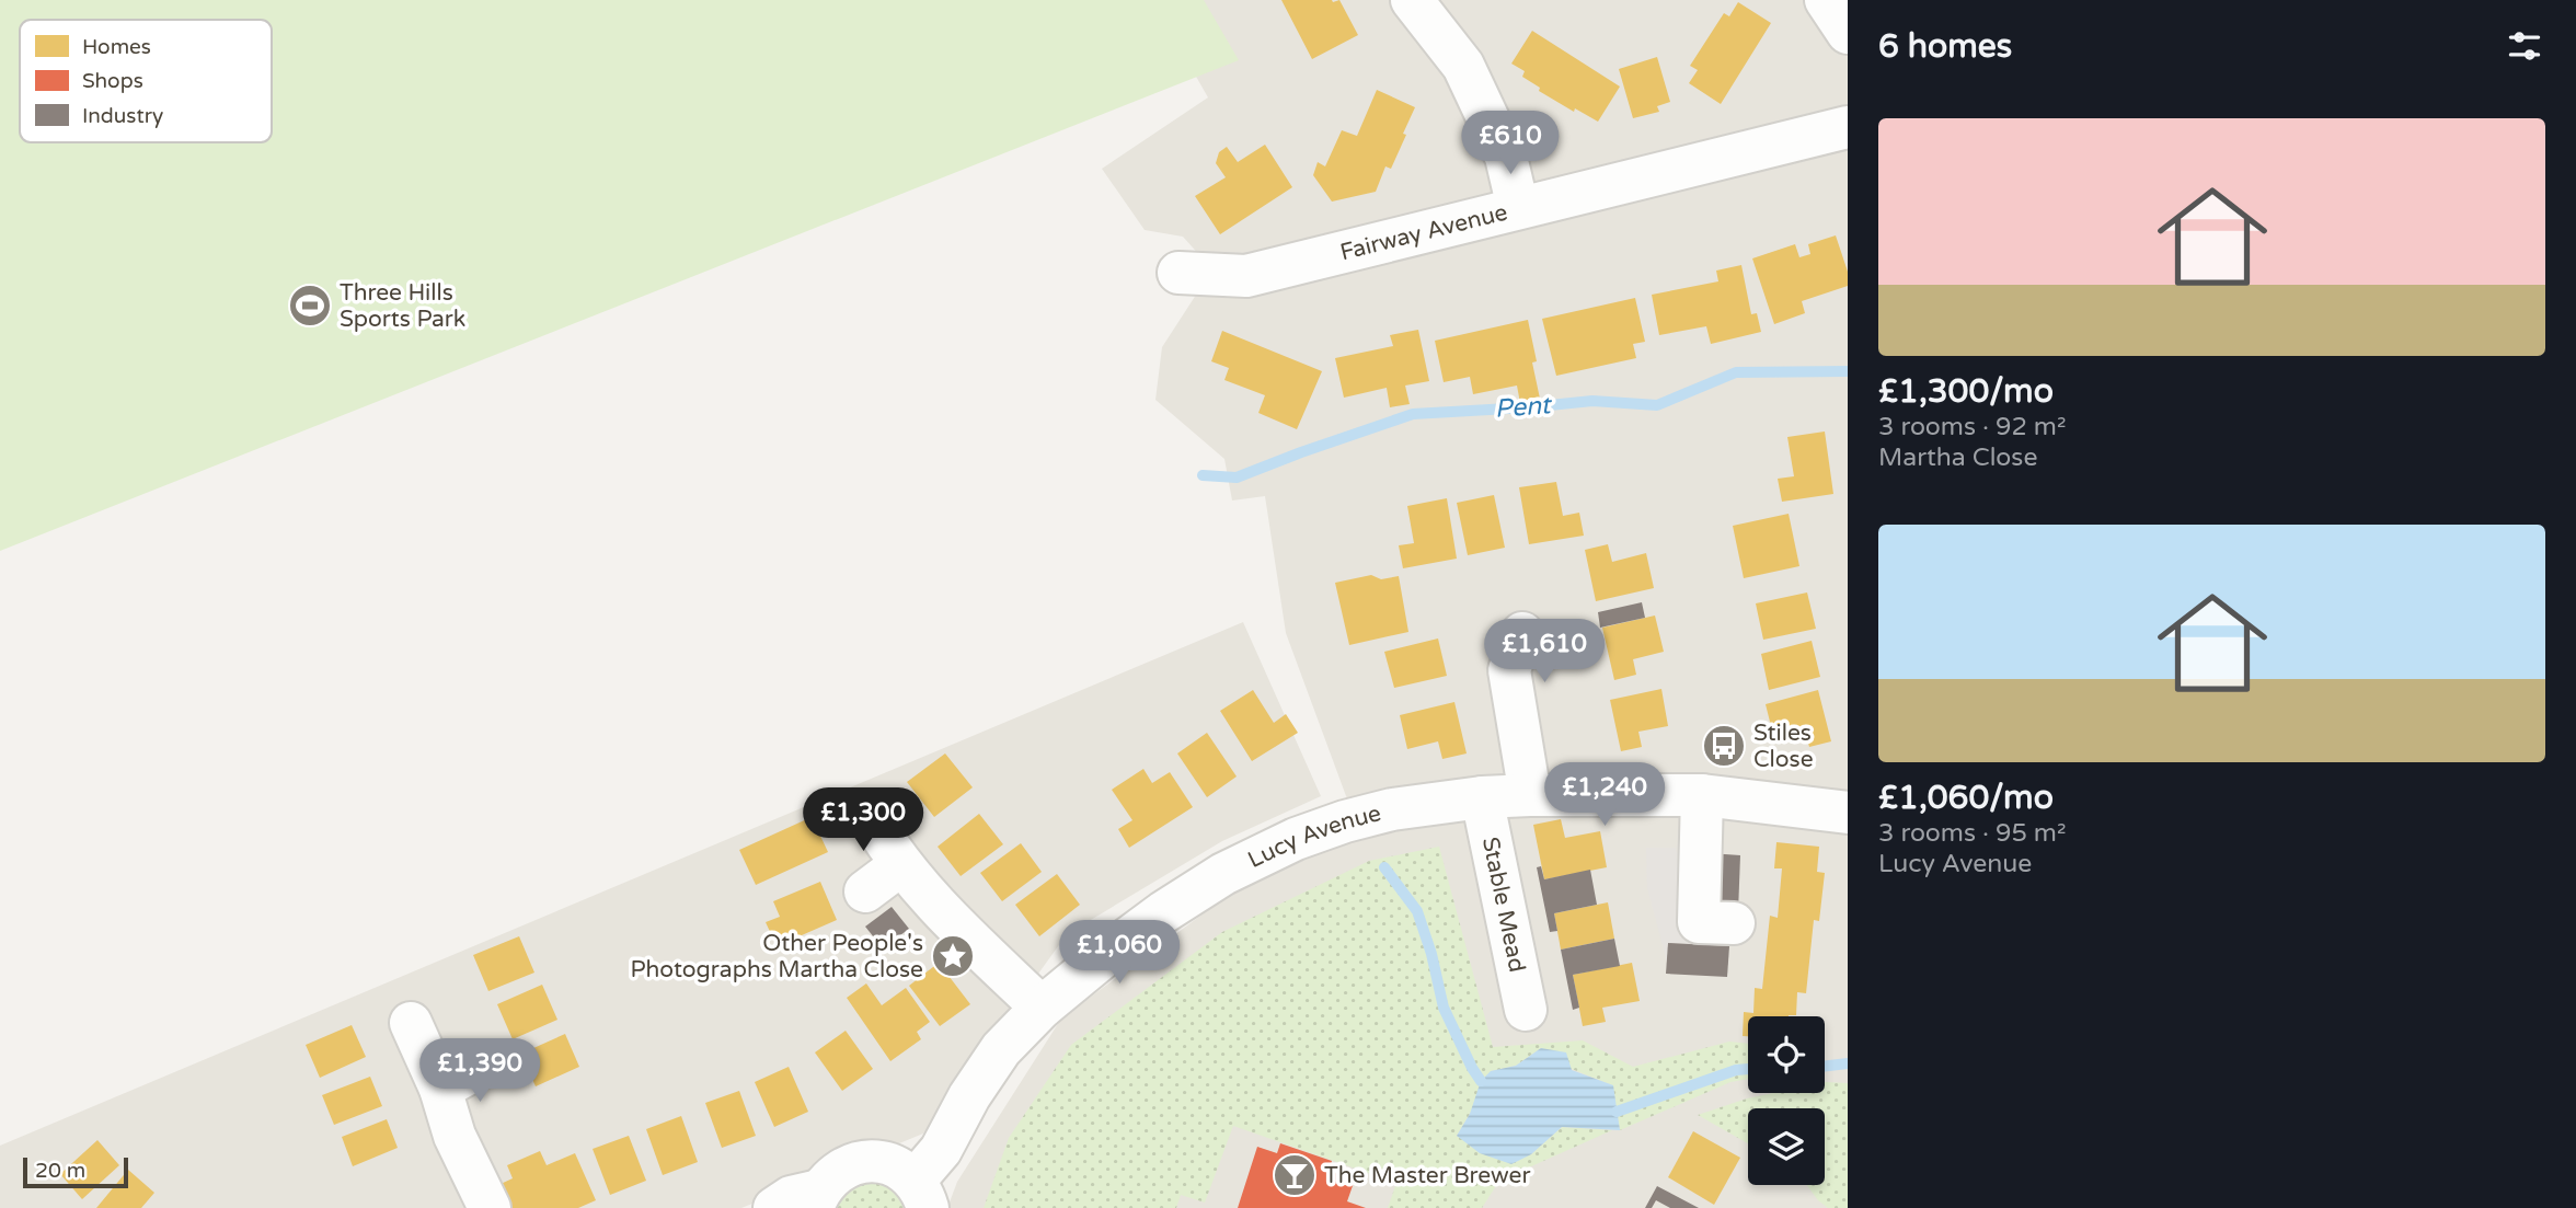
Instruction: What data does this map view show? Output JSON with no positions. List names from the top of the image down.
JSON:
{
  "streets": {
    "street": ["Fairway Avenue", "Lucy Avenue", "Stable Mead"]
  },
  "crossings": [
    ["Lucy Avenue", "Stable Mead"]
  ],
  "water": ["Pent"],
  "places": {
    "sports": ["Three Hills Sports Park"],
    "bus stop": ["Stiles Close"],
    "place": ["Other People's Photographs Martha Close"],
    "bar": ["The Master Brewer"]
  },
  "legend": ["Homes", "Shops", "Industry"],
  "scale_bar": "20 m",
  "page": {
    "heading": "6 homes",
    "list": [
      {
        "name": "£1,300/mo",
        "note": "3 rooms · 92 m² · Martha Close"
      },
      {
        "name": "£1,060/mo",
        "note": "3 rooms · 95 m² · Lucy Avenue"
      }
    ],
    "price": [
      "£610",
      "£1,610",
      "£1,240",
      "£1,300",
      "£1,060",
      "£1,390"
    ],
    "scale": "20 m"
  }
}
